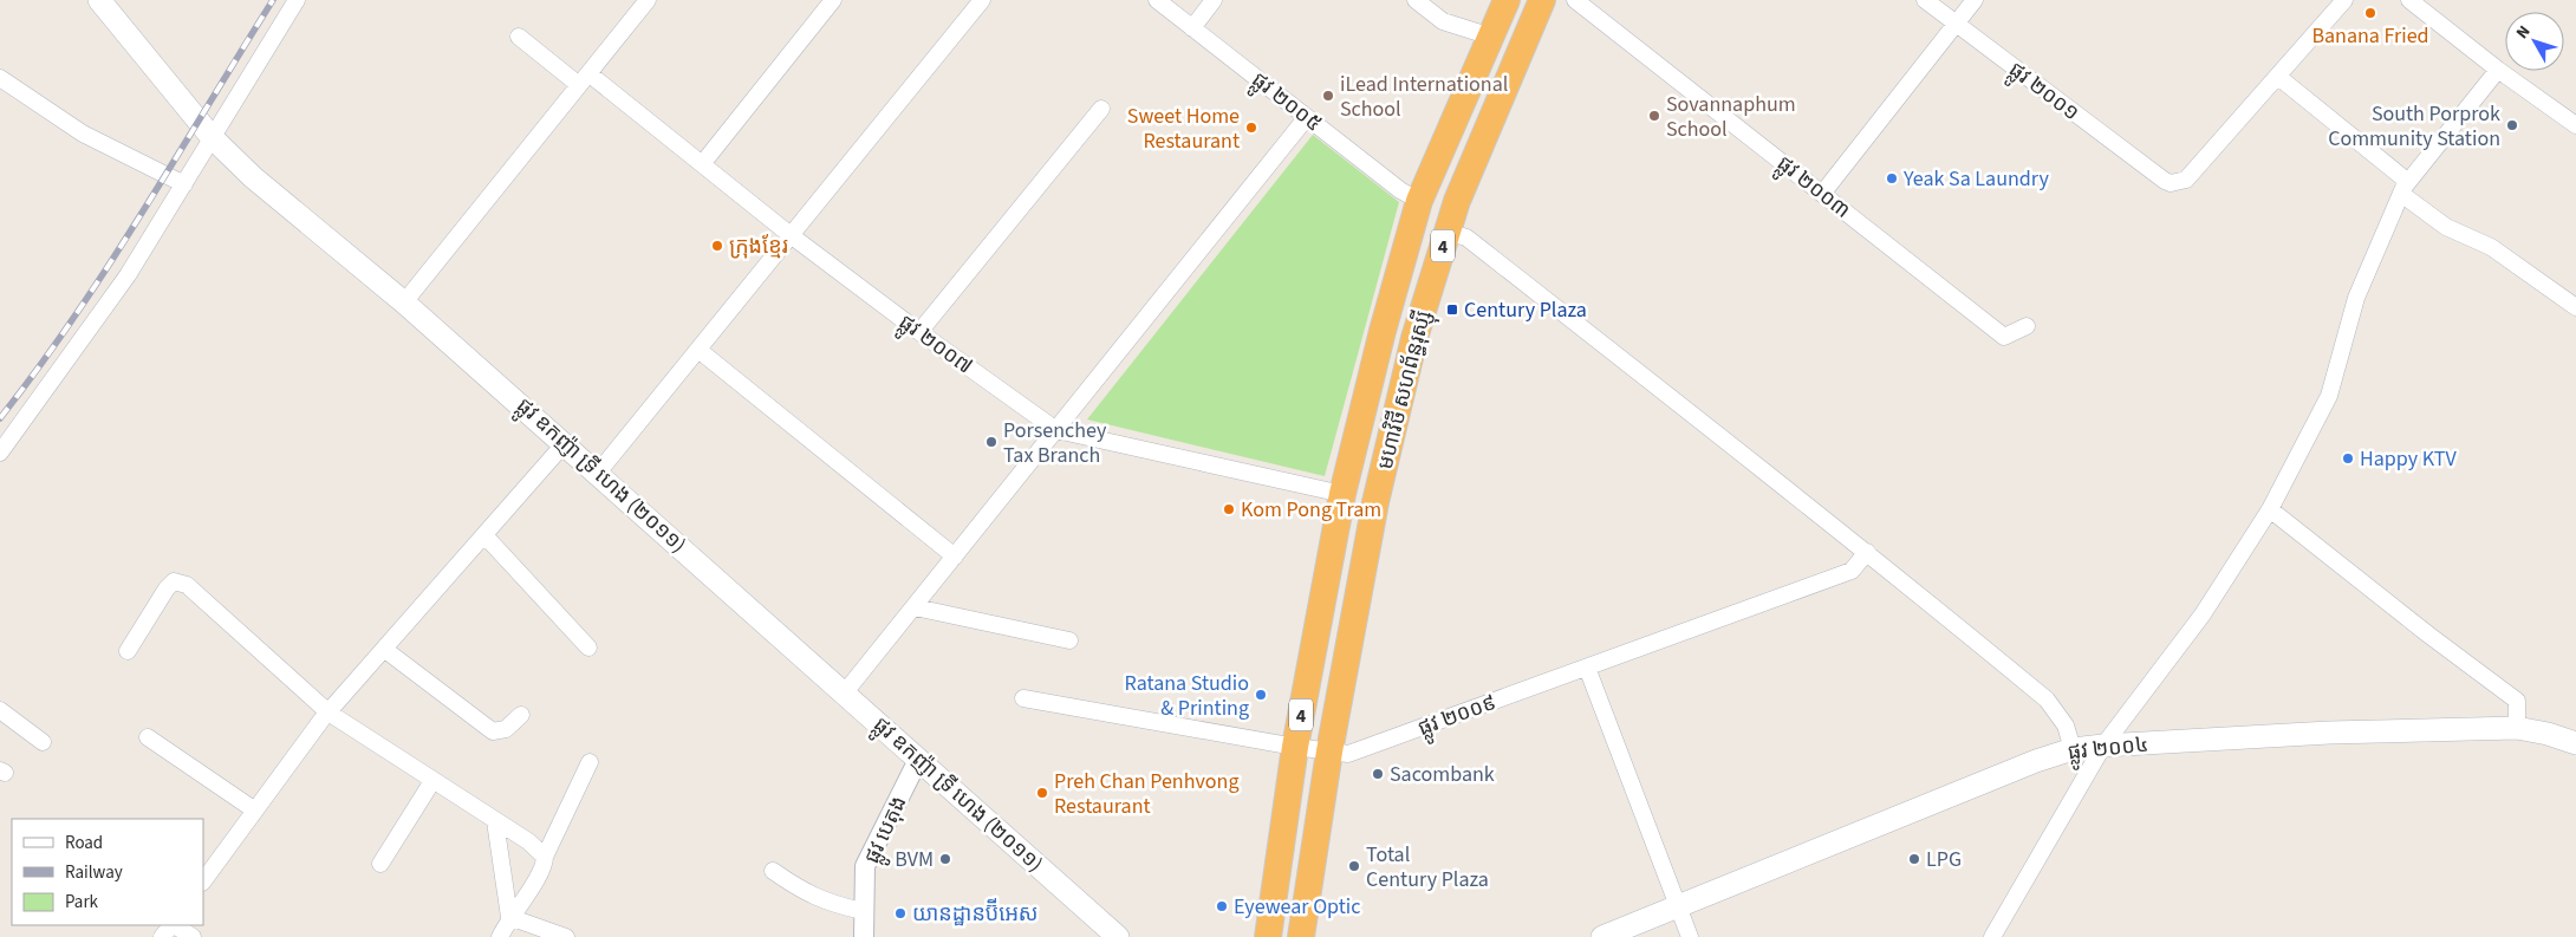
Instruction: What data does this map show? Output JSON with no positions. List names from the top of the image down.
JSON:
{
  "streets": {
    "highway": ["4", "មហាវិថី សហព័ន្ធរុស្ស៊ី"],
    "main road": ["ផ្លូវ ឧកញ៉ា ទ្រី ហេង (២០១១)", "ផ្លូវ ២០០៤"],
    "street": [
      "ផ្លូវ ២០០១",
      "ផ្លូវ ២០០៥",
      "ផ្លូវ ២០០៣",
      "ផ្លូវ ២០០៧",
      "ផ្លូវ ២០០៩",
      "ផ្លូវ បេតុង"
    ]
  },
  "crossings": [
    ["ផ្លូវ ២០០៥", "មហាវិថី សហព័ន្ធរុស្ស៊ី"],
    ["ផ្លូវ ២០០៧", "មហាវិថី សហព័ន្ធរុស្ស៊ី"],
    ["មហាវិថី សហព័ន្ធរុស្ស៊ី", "ផ្លូវ ២០០៩"],
    ["ផ្លូវ ឧកញ៉ា ទ្រី ហេង (២០១១)", "ផ្លូវ បេតុង"]
  ],
  "places": {
    "other": [
      "Banana Fried",
      "iLead International School",
      "Sovannaphum School",
      "South Porprok Community Station",
      "Sweet Home Restaurant",
      "Yeak Sa Laundry",
      "ក្រុងខ្មែរ",
      "Porsenchey Tax Branch",
      "Happy KTV",
      "Kom Pong Tram",
      "Ratana Studio & Printing",
      "Sacombank",
      "Preh Chan Penhvong Restaurant",
      "BVM",
      "LPG",
      "Total Century Plaza",
      "Eyewear Optic",
      "យានដ្ឋានប៊ីអេស"
    ],
    "transit": ["Century Plaza"]
  },
  "legend": ["Road", "Railway", "Park"],
  "north": "top left"
}
